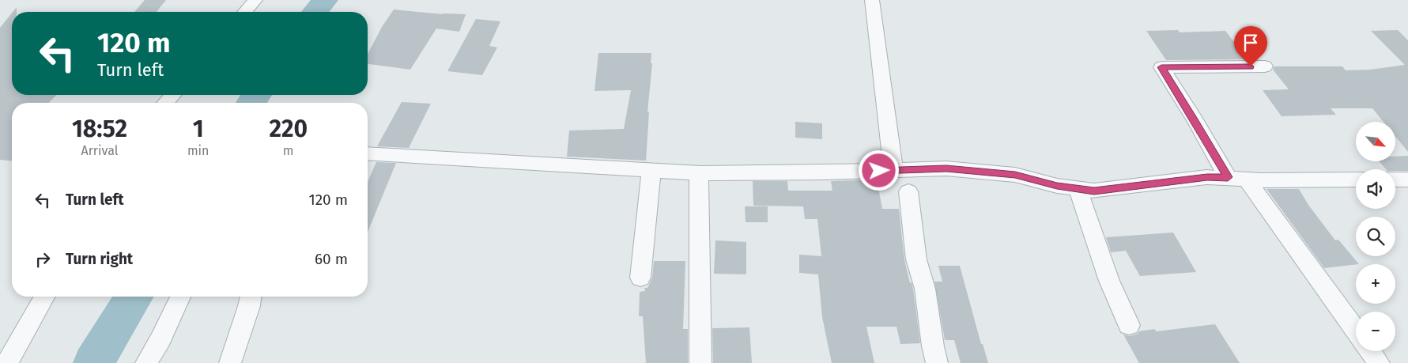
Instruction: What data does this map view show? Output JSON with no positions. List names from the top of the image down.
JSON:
{
  "north": "bottom right",
  "page": {
    "turn": ["120 m", "Turn left"],
    "eta": [
      "18:52",
      "Arrival",
      "1",
      "min",
      "220",
      "m"
    ],
    "map_buttons": ["+", "−"],
    "list": [
      {
        "name": "Turn left",
        "value": "120 m"
      },
      {
        "name": "Turn right",
        "value": "60 m"
      }
    ]
  }
}
